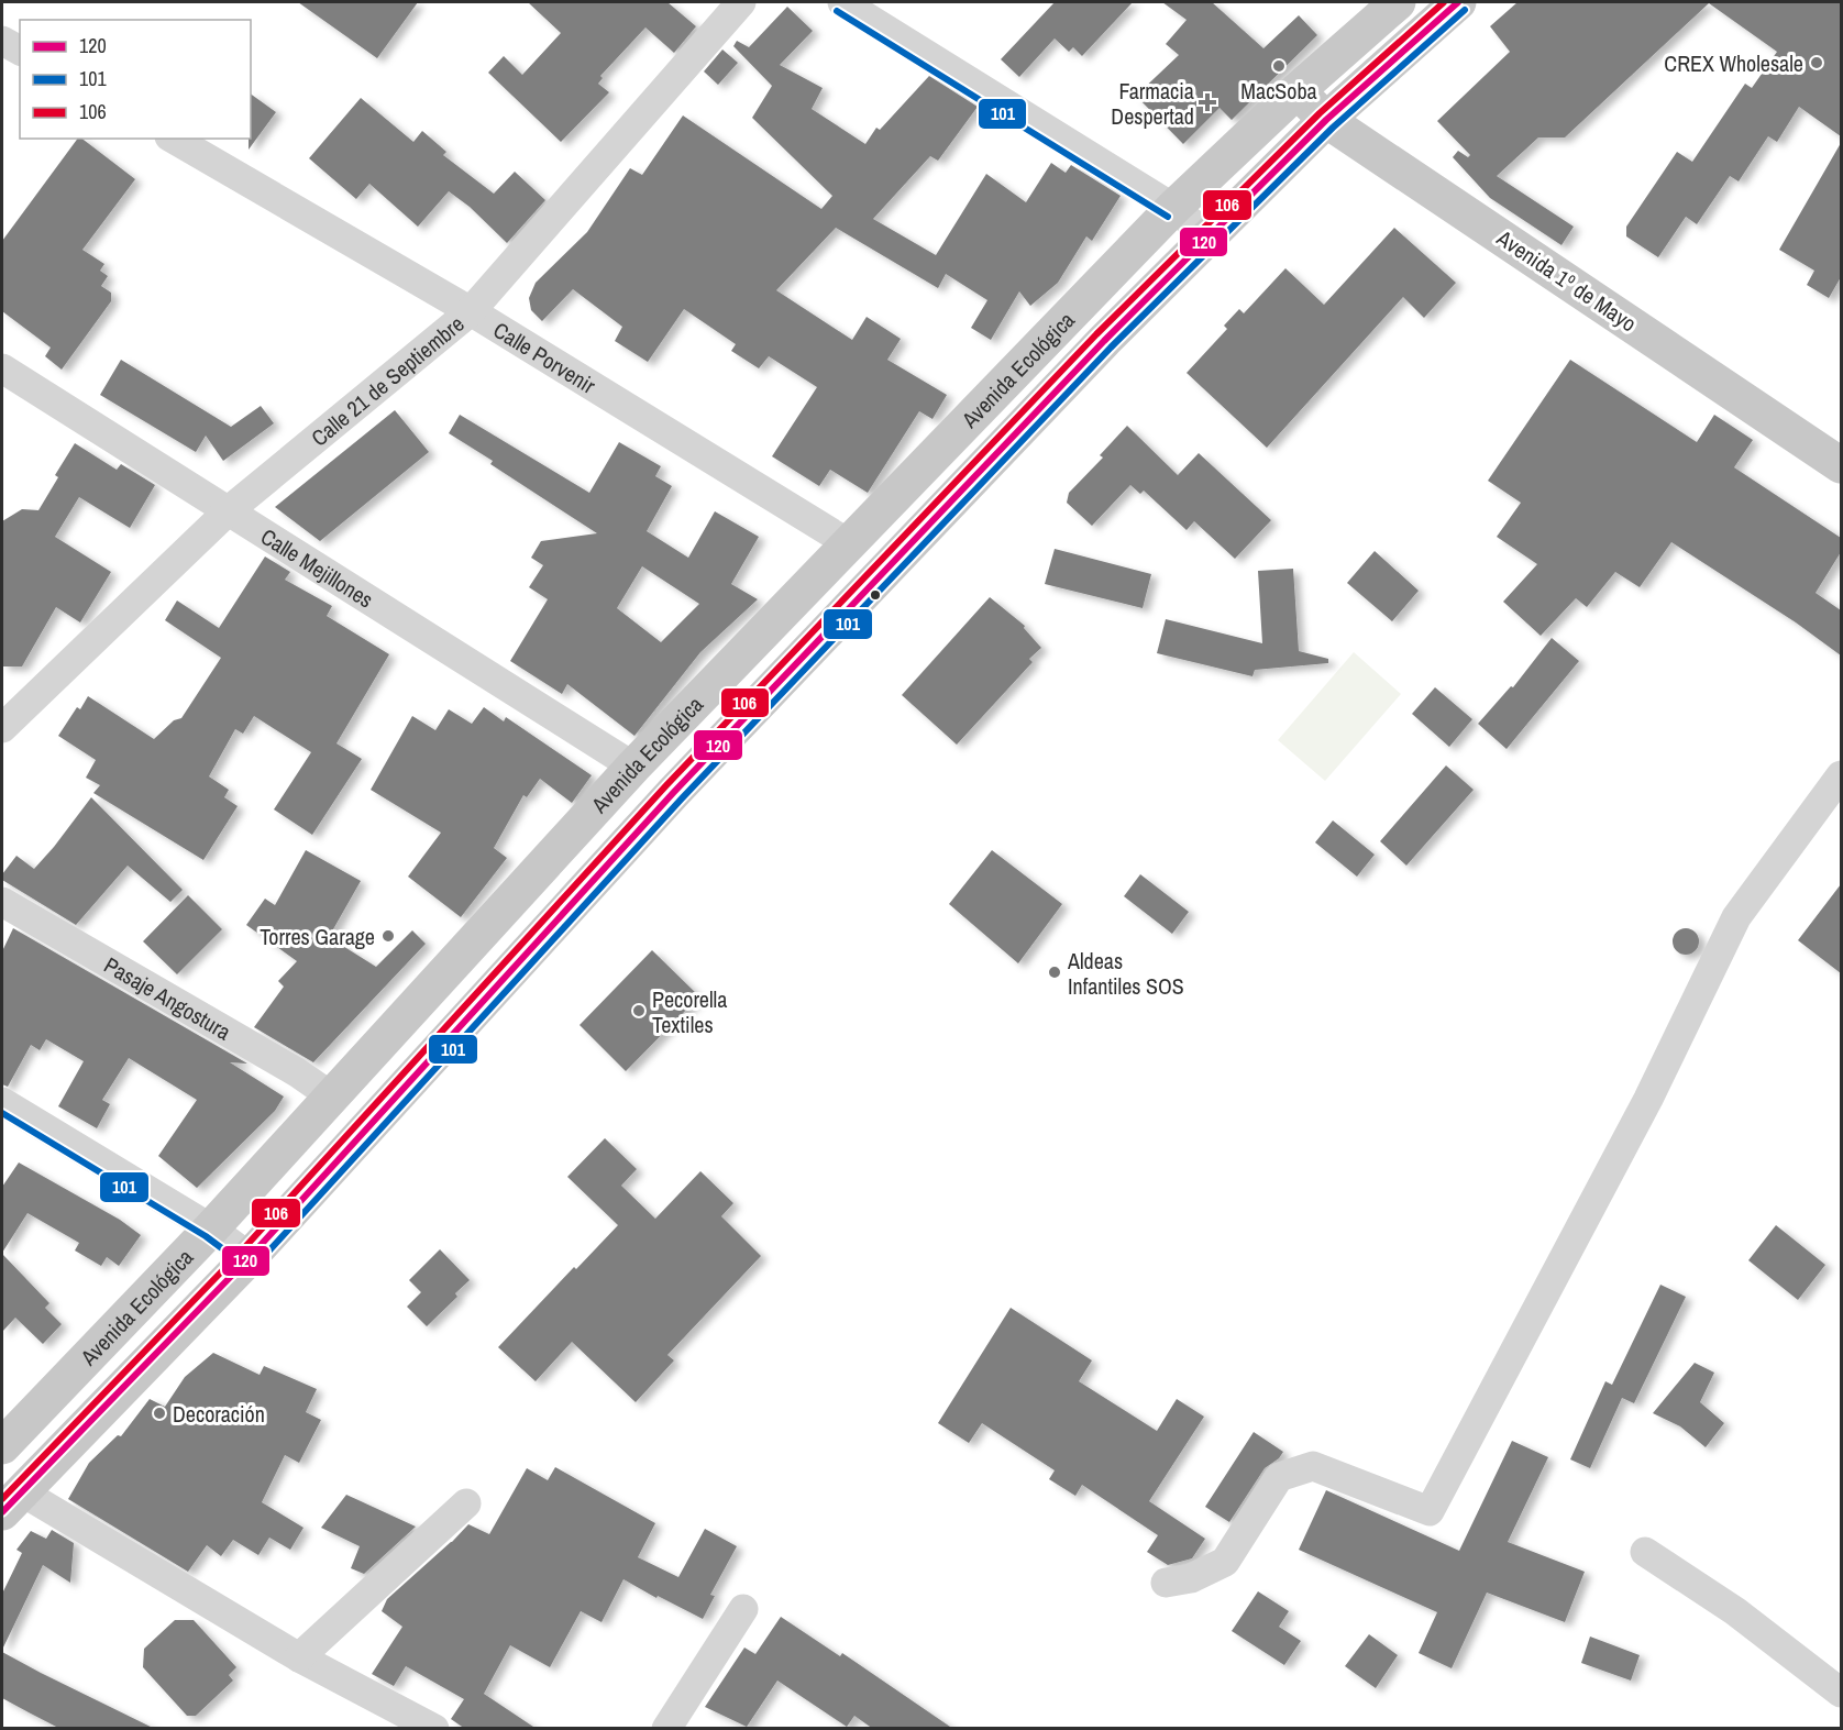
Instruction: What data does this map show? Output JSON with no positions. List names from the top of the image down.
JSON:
{
  "streets": {
    "main road": ["Avenida 1º de Mayo", "Avenida Ecológica"],
    "street": [
      "Calle Porvenir",
      "Calle 21 de Septiembre",
      "Calle Mejillones",
      "Pasaje Angostura"
    ]
  },
  "crossings": [
    ["Avenida 1º de Mayo", "Avenida Ecológica"],
    ["Calle Porvenir", "Avenida Ecológica"],
    ["Calle Porvenir", "Calle 21 de Septiembre"],
    ["Avenida Ecológica", "Calle Mejillones"],
    ["Avenida Ecológica", "Pasaje Angostura"],
    ["Calle 21 de Septiembre", "Calle Mejillones"]
  ],
  "places": {
    "other": [
      "CREX Wholesale",
      "MacSoba",
      "Torres Garage",
      "Aldeas Infantiles SOS",
      "Pecorella Textiles",
      "Decoración"
    ],
    "health": ["Farmacia Despertad"]
  },
  "lines": ["transit line 120", "transit line 106", "transit line 101"],
  "legend": ["120", "101", "106"]
}
